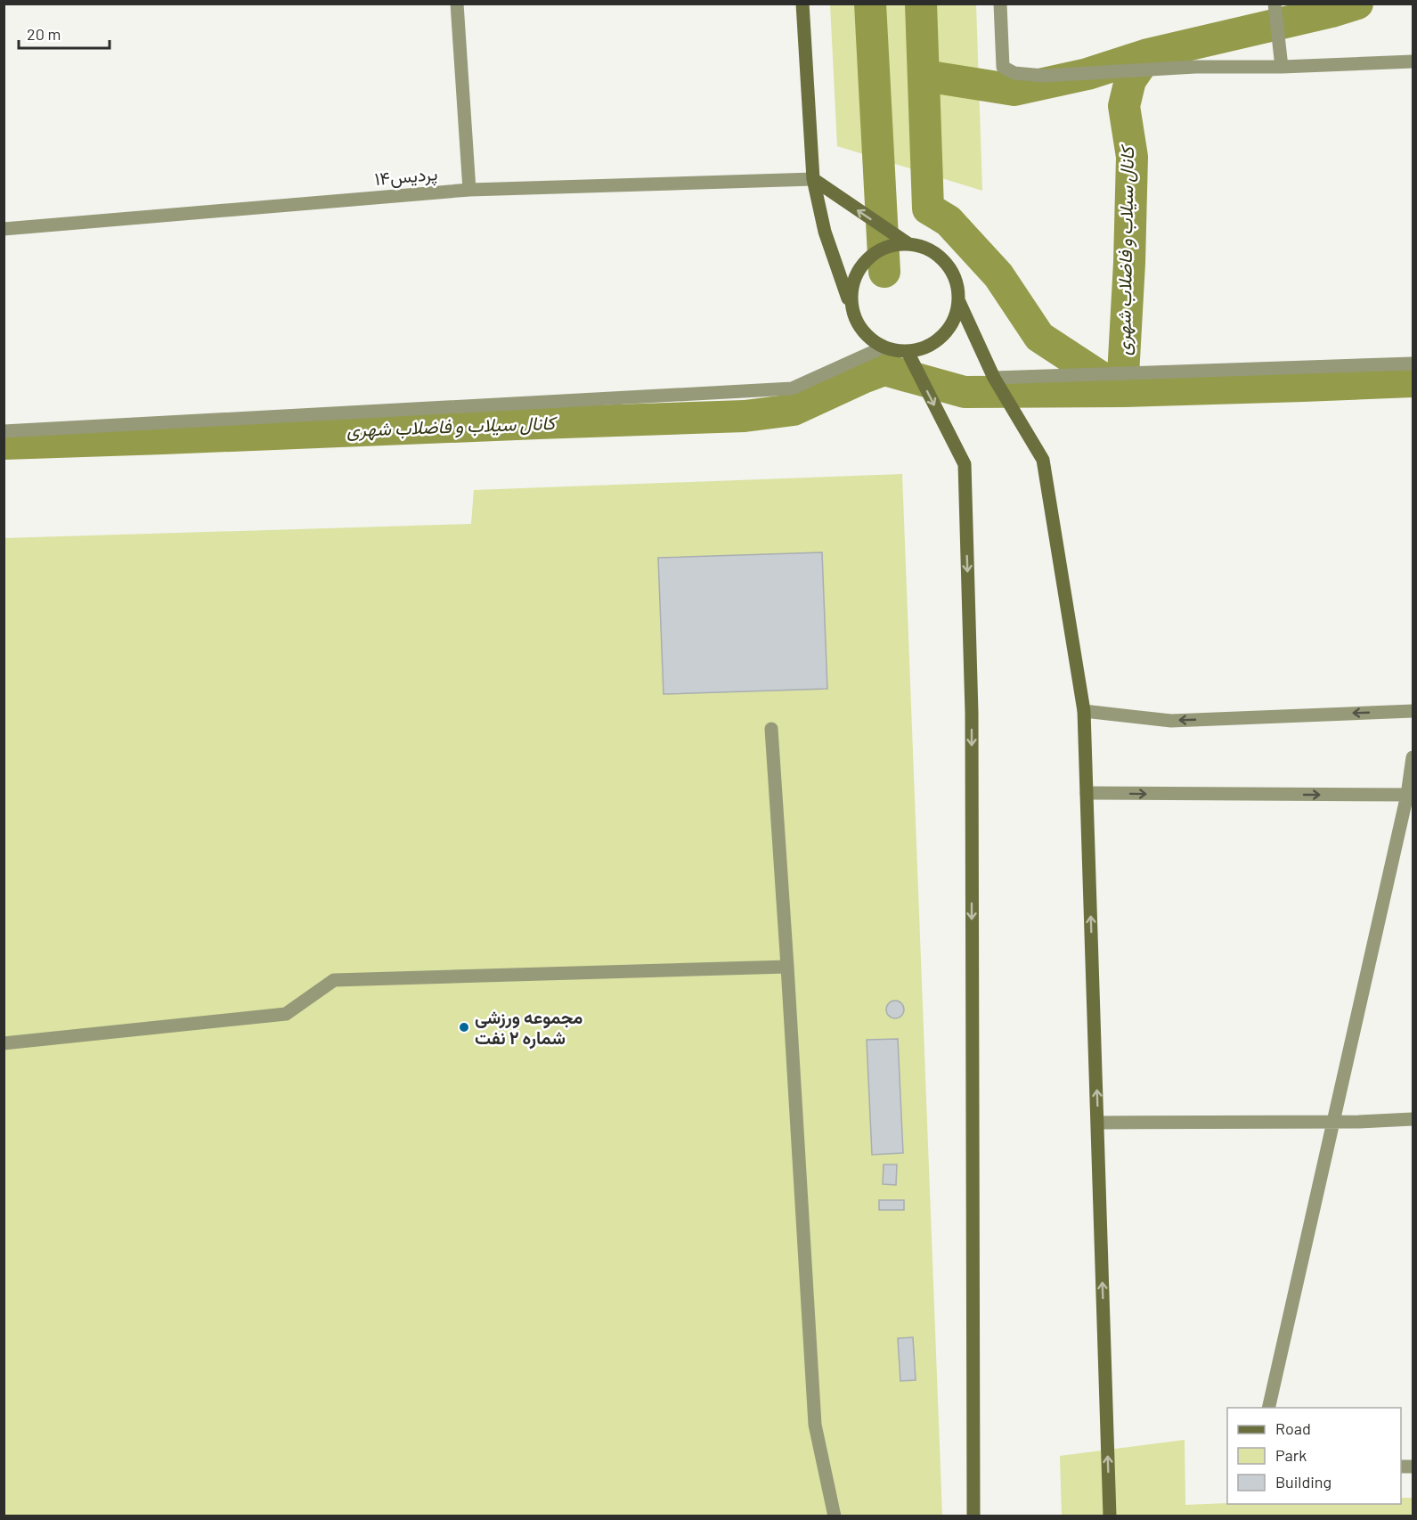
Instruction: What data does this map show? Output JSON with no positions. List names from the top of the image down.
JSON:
{
  "streets": {
    "street": ["پردیس۱۴"]
  },
  "water": ["کانال سیلاب و فاضلاب شهری"],
  "places": ["مجموعه ورزشی شماره ۲ نفت"],
  "legend": ["Road", "Park", "Building"],
  "scale_bar": "20 m"
}
